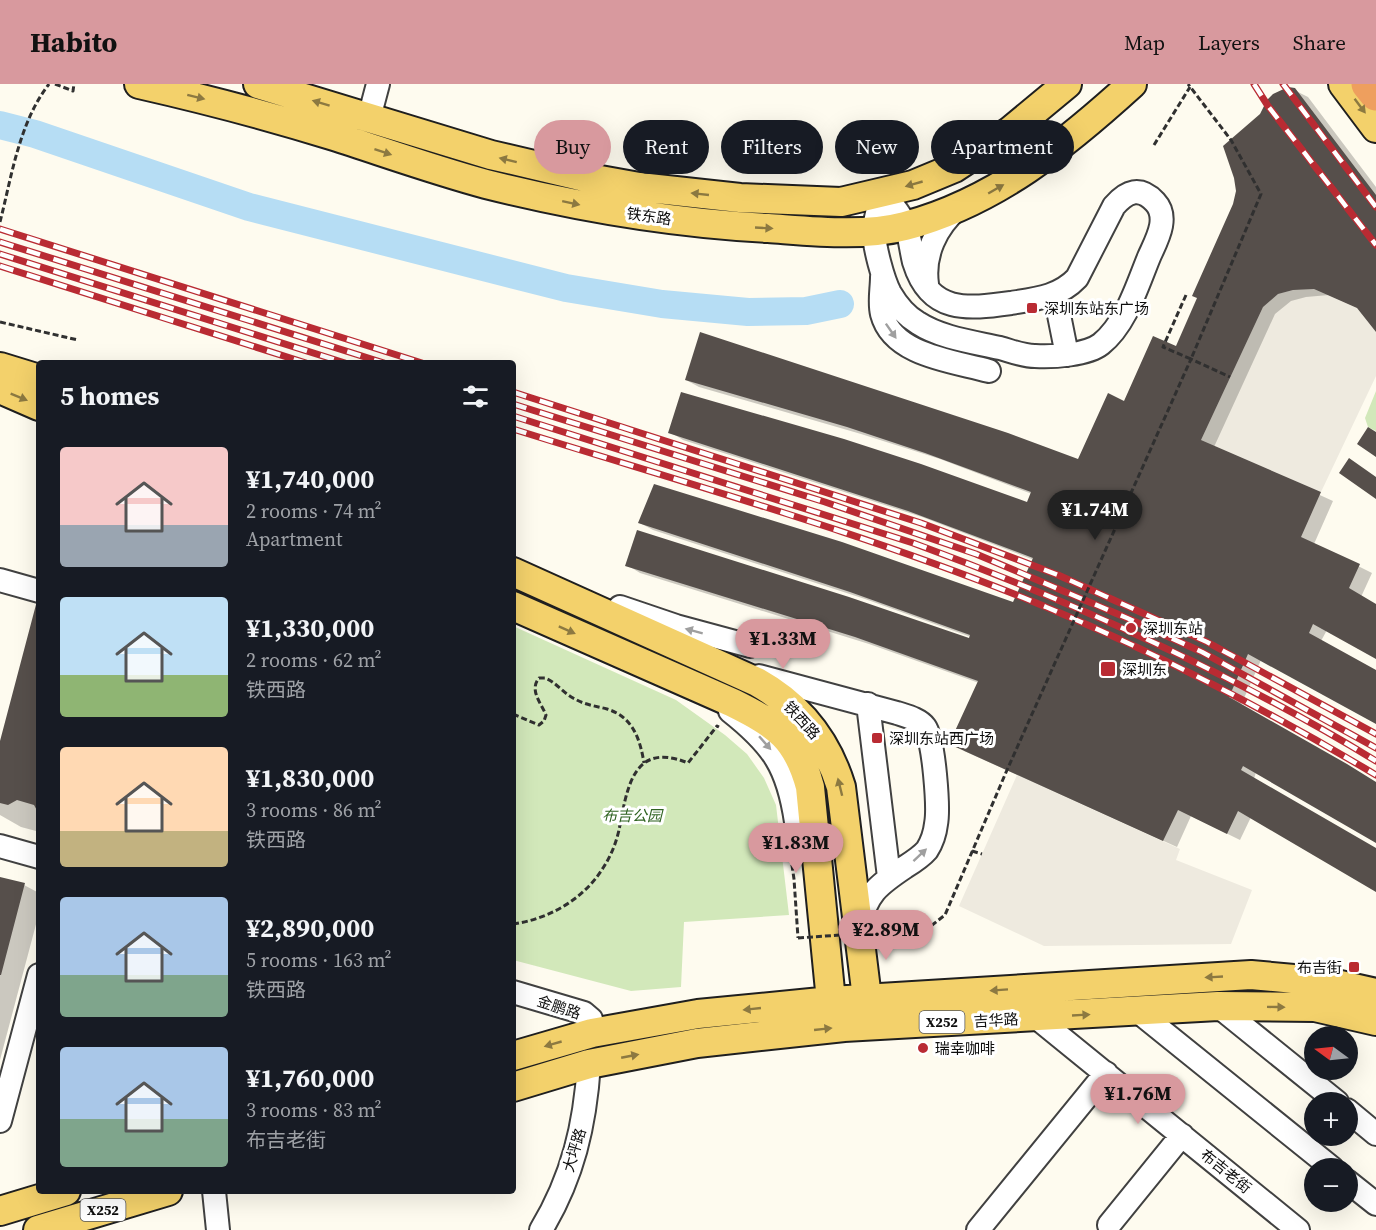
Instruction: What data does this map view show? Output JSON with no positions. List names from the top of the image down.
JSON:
{
  "streets": {
    "main road": [
      "铁东路",
      "铁西路",
      "吉华路",
      "X252"
    ],
    "street": ["金鹏路", "大坪路", "布吉老街"]
  },
  "crossings": [
    ["铁西路", "吉华路"],
    ["金鹏路", "吉华路"],
    ["吉华路", "大坪路"],
    ["吉华路", "布吉老街"]
  ],
  "parks": ["布吉公园"],
  "places": {
    "transit": [
      "深圳东站东广场",
      "深圳东",
      "深圳东站西广场",
      "布吉街"
    ],
    "other": ["深圳东站", "瑞幸咖啡"]
  },
  "north": "left",
  "page": {
    "header": "Habito",
    "nav": ["Map", "Layers", "Share"],
    "chip": [
      "Buy",
      "Rent",
      "Filters",
      "New",
      "Apartment"
    ],
    "heading": "5 homes",
    "list": [
      {
        "name": "¥1,740,000",
        "note": "2 rooms · 74 m² · Apartment"
      },
      {
        "name": "¥1,330,000",
        "note": "2 rooms · 62 m² · 铁西路"
      },
      {
        "name": "¥1,830,000",
        "note": "3 rooms · 86 m² · 铁西路"
      },
      {
        "name": "¥2,890,000",
        "note": "5 rooms · 163 m² · 铁西路"
      },
      {
        "name": "¥1,760,000",
        "note": "3 rooms · 83 m² · 布吉老街"
      }
    ],
    "price": [
      "¥1.74M",
      "¥1.33M",
      "¥1.83M",
      "¥2.89M",
      "¥1.76M"
    ],
    "map_buttons": ["+", "−"]
  }
}
